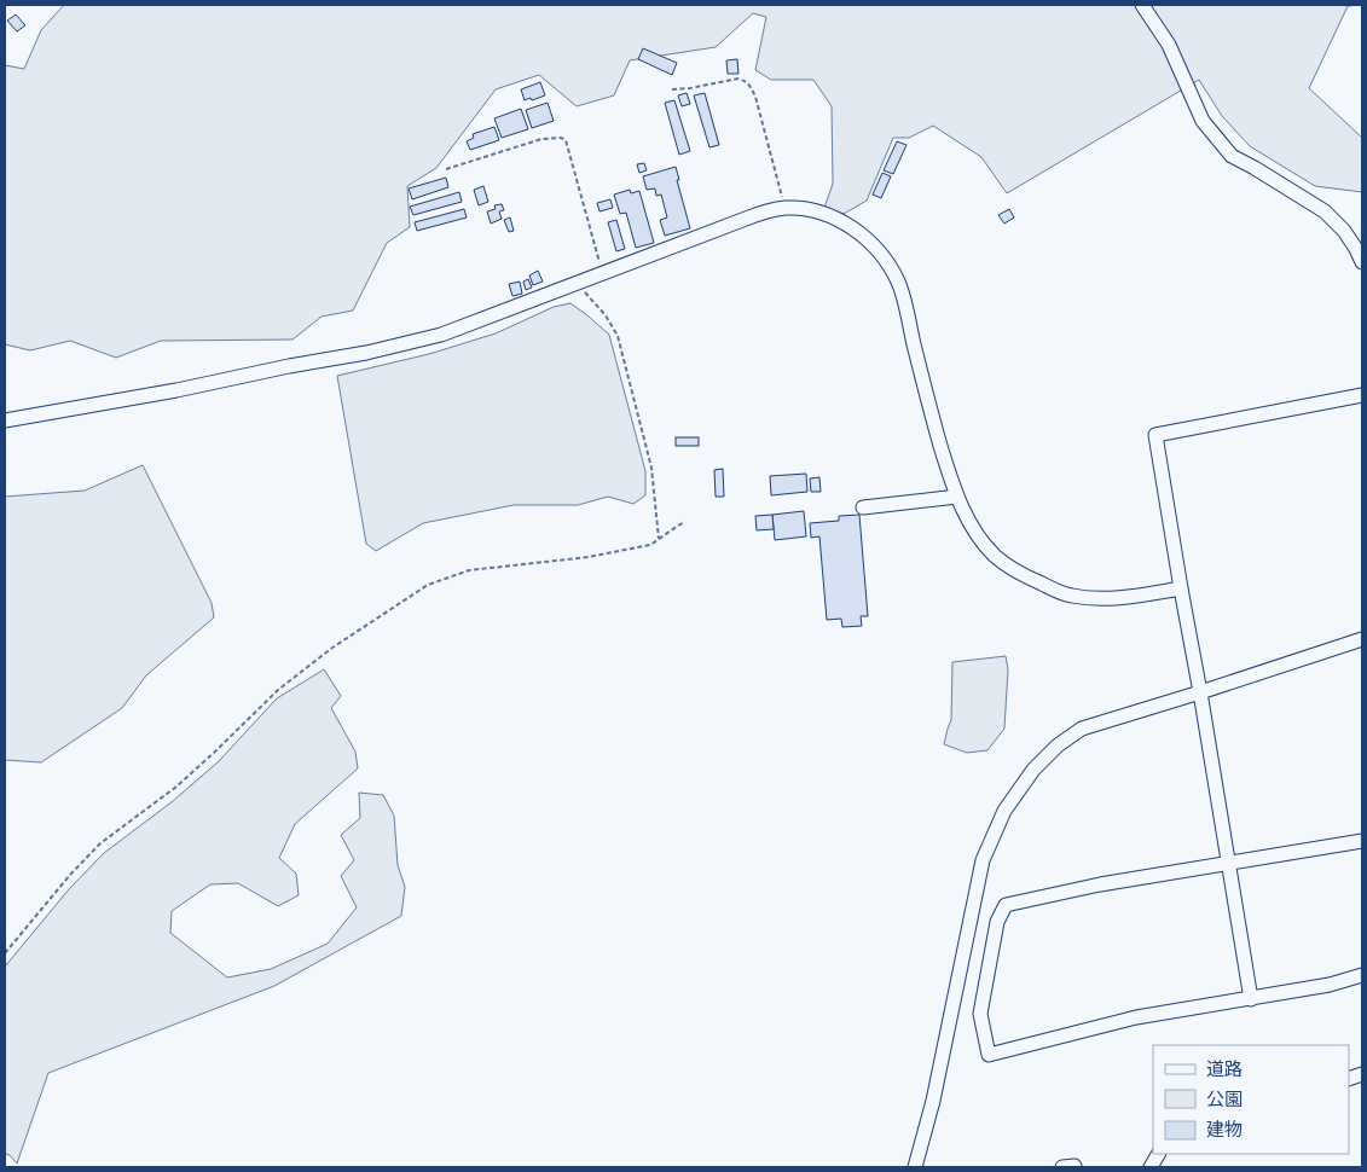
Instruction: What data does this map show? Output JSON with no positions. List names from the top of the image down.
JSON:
{
  "legend": ["道路", "公園", "建物"]
}
